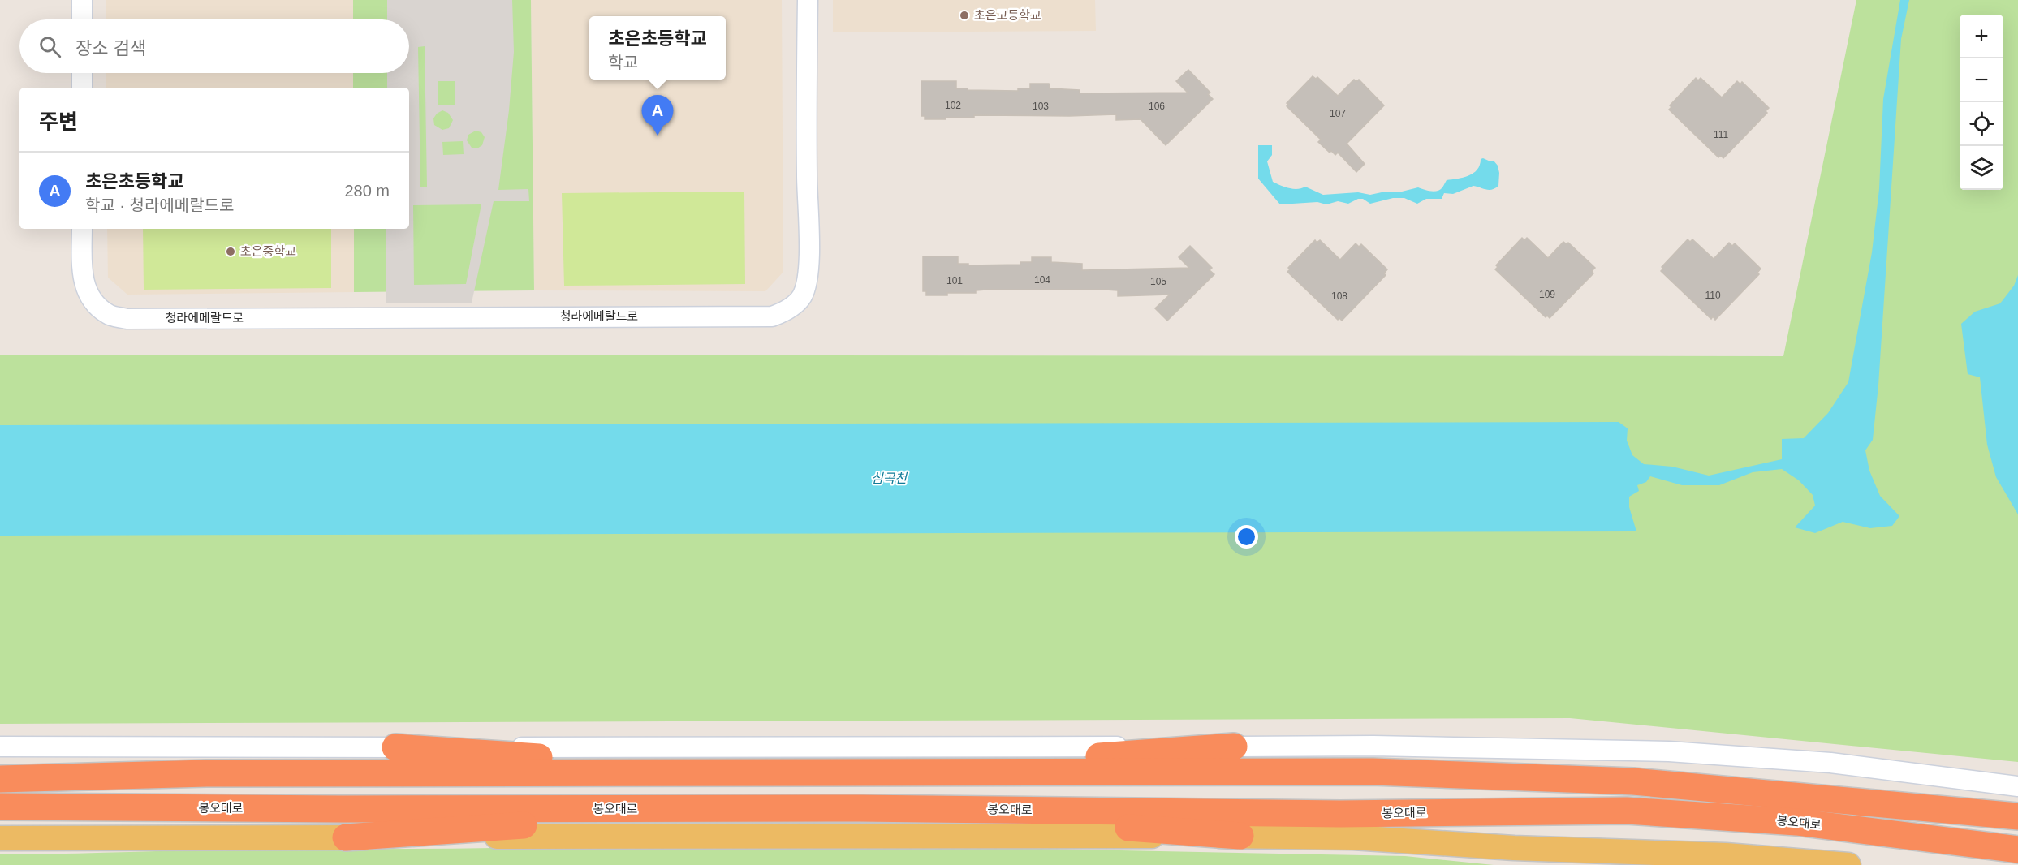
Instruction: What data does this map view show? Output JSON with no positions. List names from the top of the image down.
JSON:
{
  "streets": {
    "highway": ["봉오대로"],
    "street": ["청라에메랄드로"]
  },
  "water": ["심곡천"],
  "places": ["초은고등학교", "초은중학교"],
  "house_numbers": [
    "102",
    "103",
    "106",
    "107",
    "111",
    "104",
    "101",
    "105",
    "109",
    "110",
    "108"
  ],
  "page": {
    "map_buttons": ["+", "−"],
    "popup": ["초은초등학교", "학교"],
    "search": "장소 검색",
    "heading": "주변",
    "pins": "A",
    "list": [
      {
        "mark": "A",
        "name": "초은초등학교",
        "note": "학교 · 청라에메랄드로",
        "value": "280 m"
      }
    ]
  }
}
